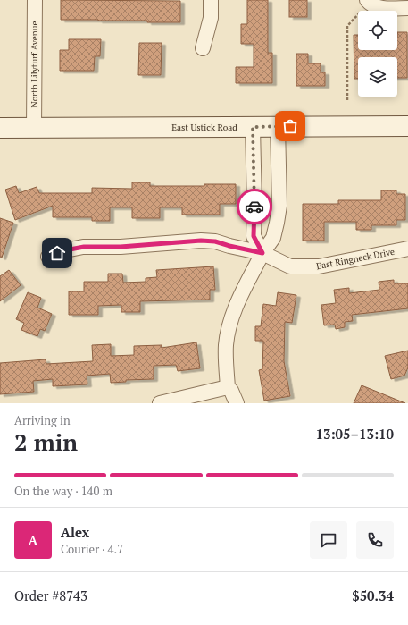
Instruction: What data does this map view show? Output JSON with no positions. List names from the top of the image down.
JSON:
{
  "streets": {
    "main road": ["East Ustick Road"],
    "street": ["North Lilyturf Avenue", "East Ringneck Drive"]
  },
  "crossings": [
    ["North Lilyturf Avenue", "East Ustick Road"]
  ],
  "page": {
    "heading": ["2 min", "Arriving in", "13:05–13:10"],
    "panel": [
      "Alex",
      "Courier · 4.7",
      "Order #8743",
      "$50.34"
    ],
    "bar": "On the way · 140 m",
    "round": "A"
  }
}
